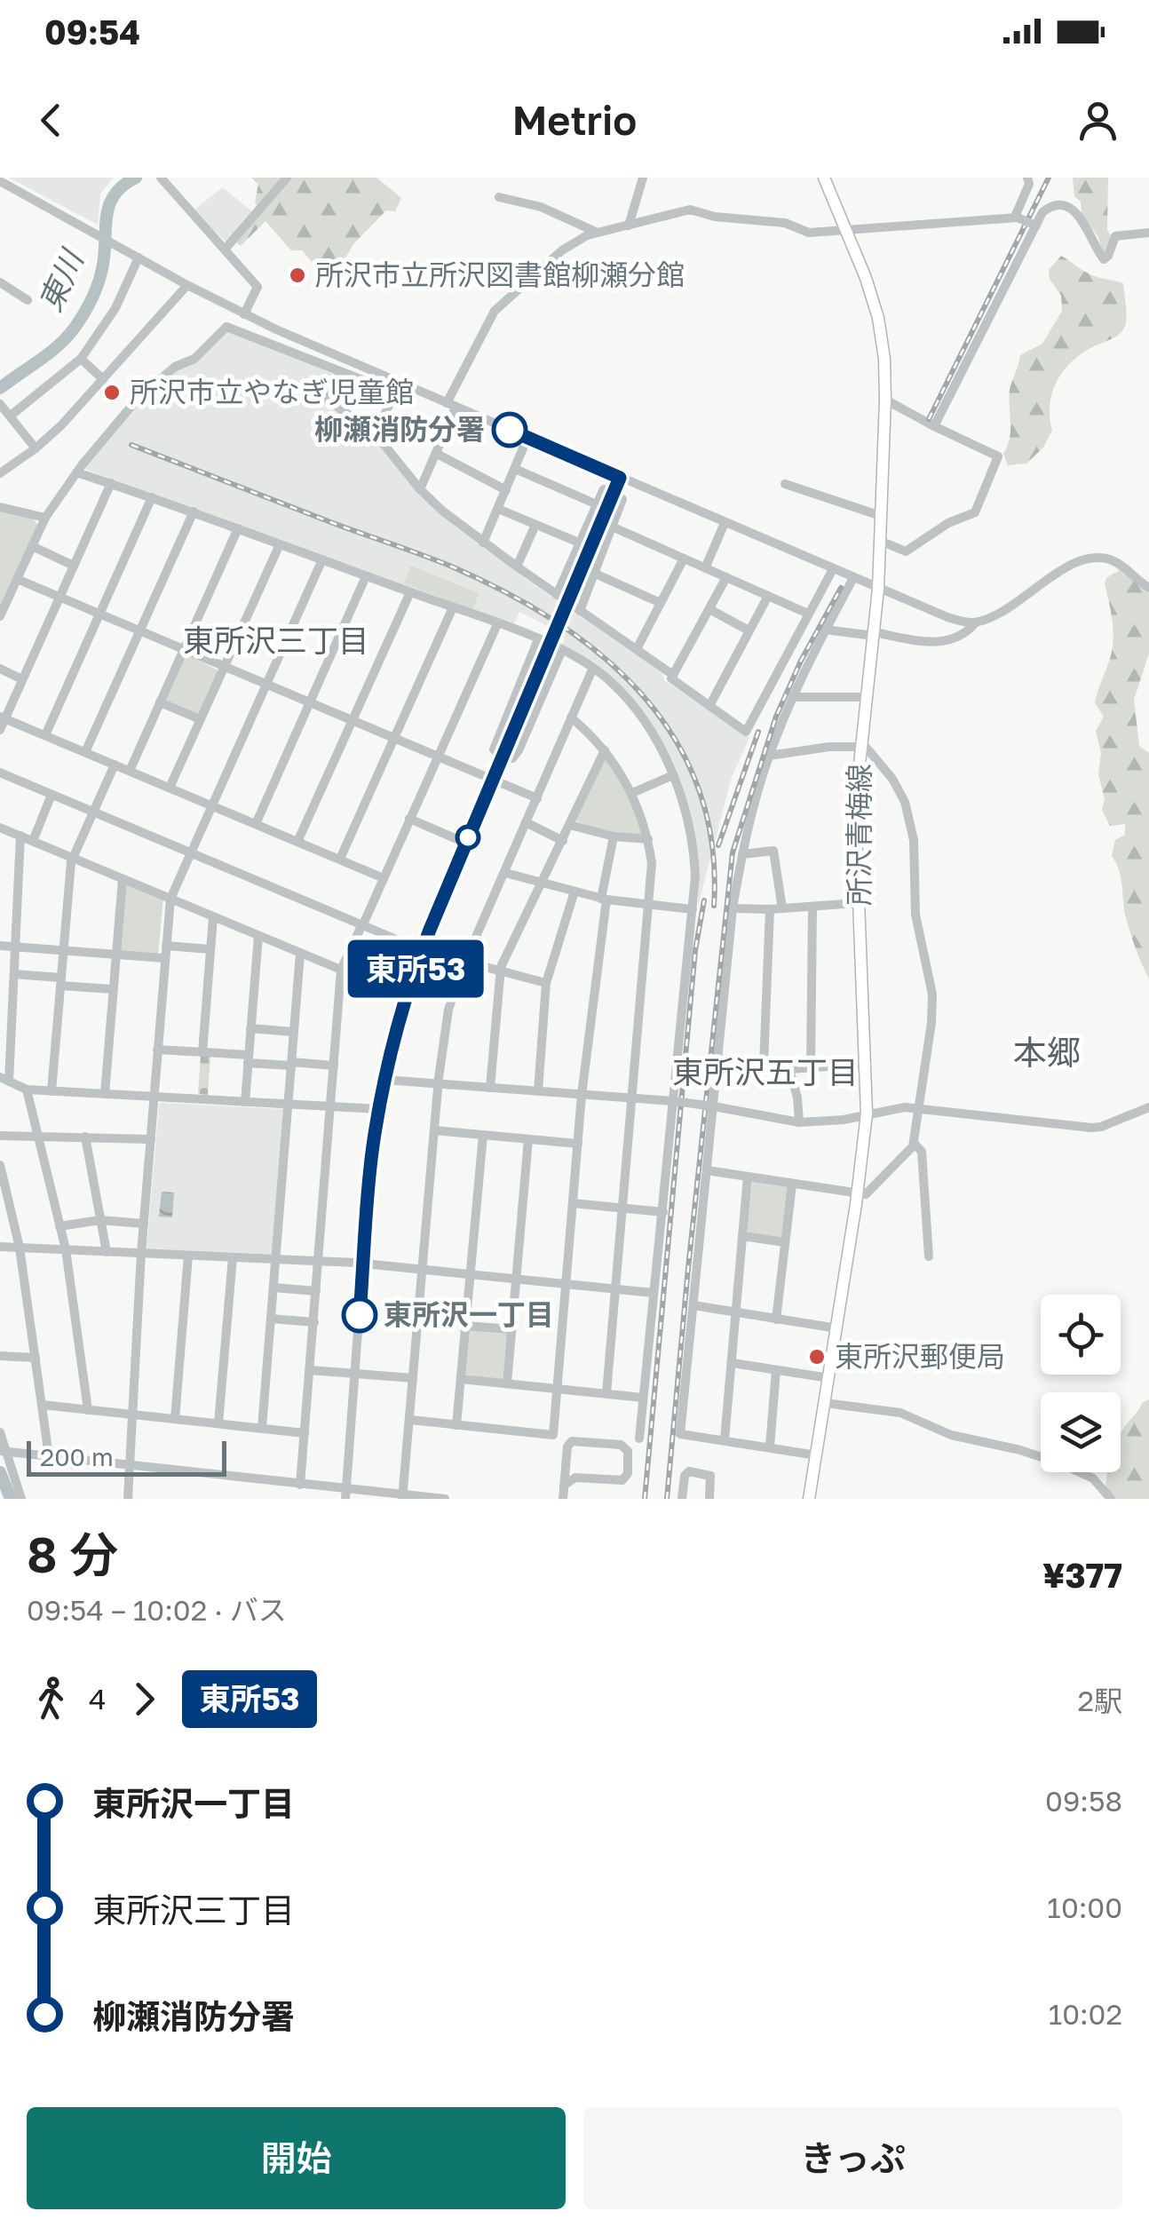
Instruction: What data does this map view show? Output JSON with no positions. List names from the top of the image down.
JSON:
{
  "streets": {
    "main road": ["所沢青梅線"]
  },
  "districts": ["東所沢三丁目", "本郷", "東所沢五丁目"],
  "water": ["東川"],
  "places": [
    "所沢市立所沢図書館柳瀬分館",
    "所沢市立やなぎ児童館",
    "柳瀬消防分署",
    "東所沢一丁目",
    "東所沢郵便局"
  ],
  "lines": ["bus line 東所53"],
  "scale_bar": "200 m",
  "page": {
    "status": "09:54",
    "header": "Metrio",
    "on_map": "東所53",
    "scale": "200 m",
    "heading": ["8 分", "09:54 – 10:02 · バス", "¥377"],
    "legs": ["4", "東所53", "2駅"],
    "list": [
      {
        "name": "東所沢一丁目",
        "value": "09:58"
      },
      {
        "name": "東所沢三丁目",
        "value": "10:00"
      },
      {
        "name": "柳瀬消防分署",
        "value": "10:02"
      }
    ],
    "buttons": ["開始", "きっぷ"]
  }
}
